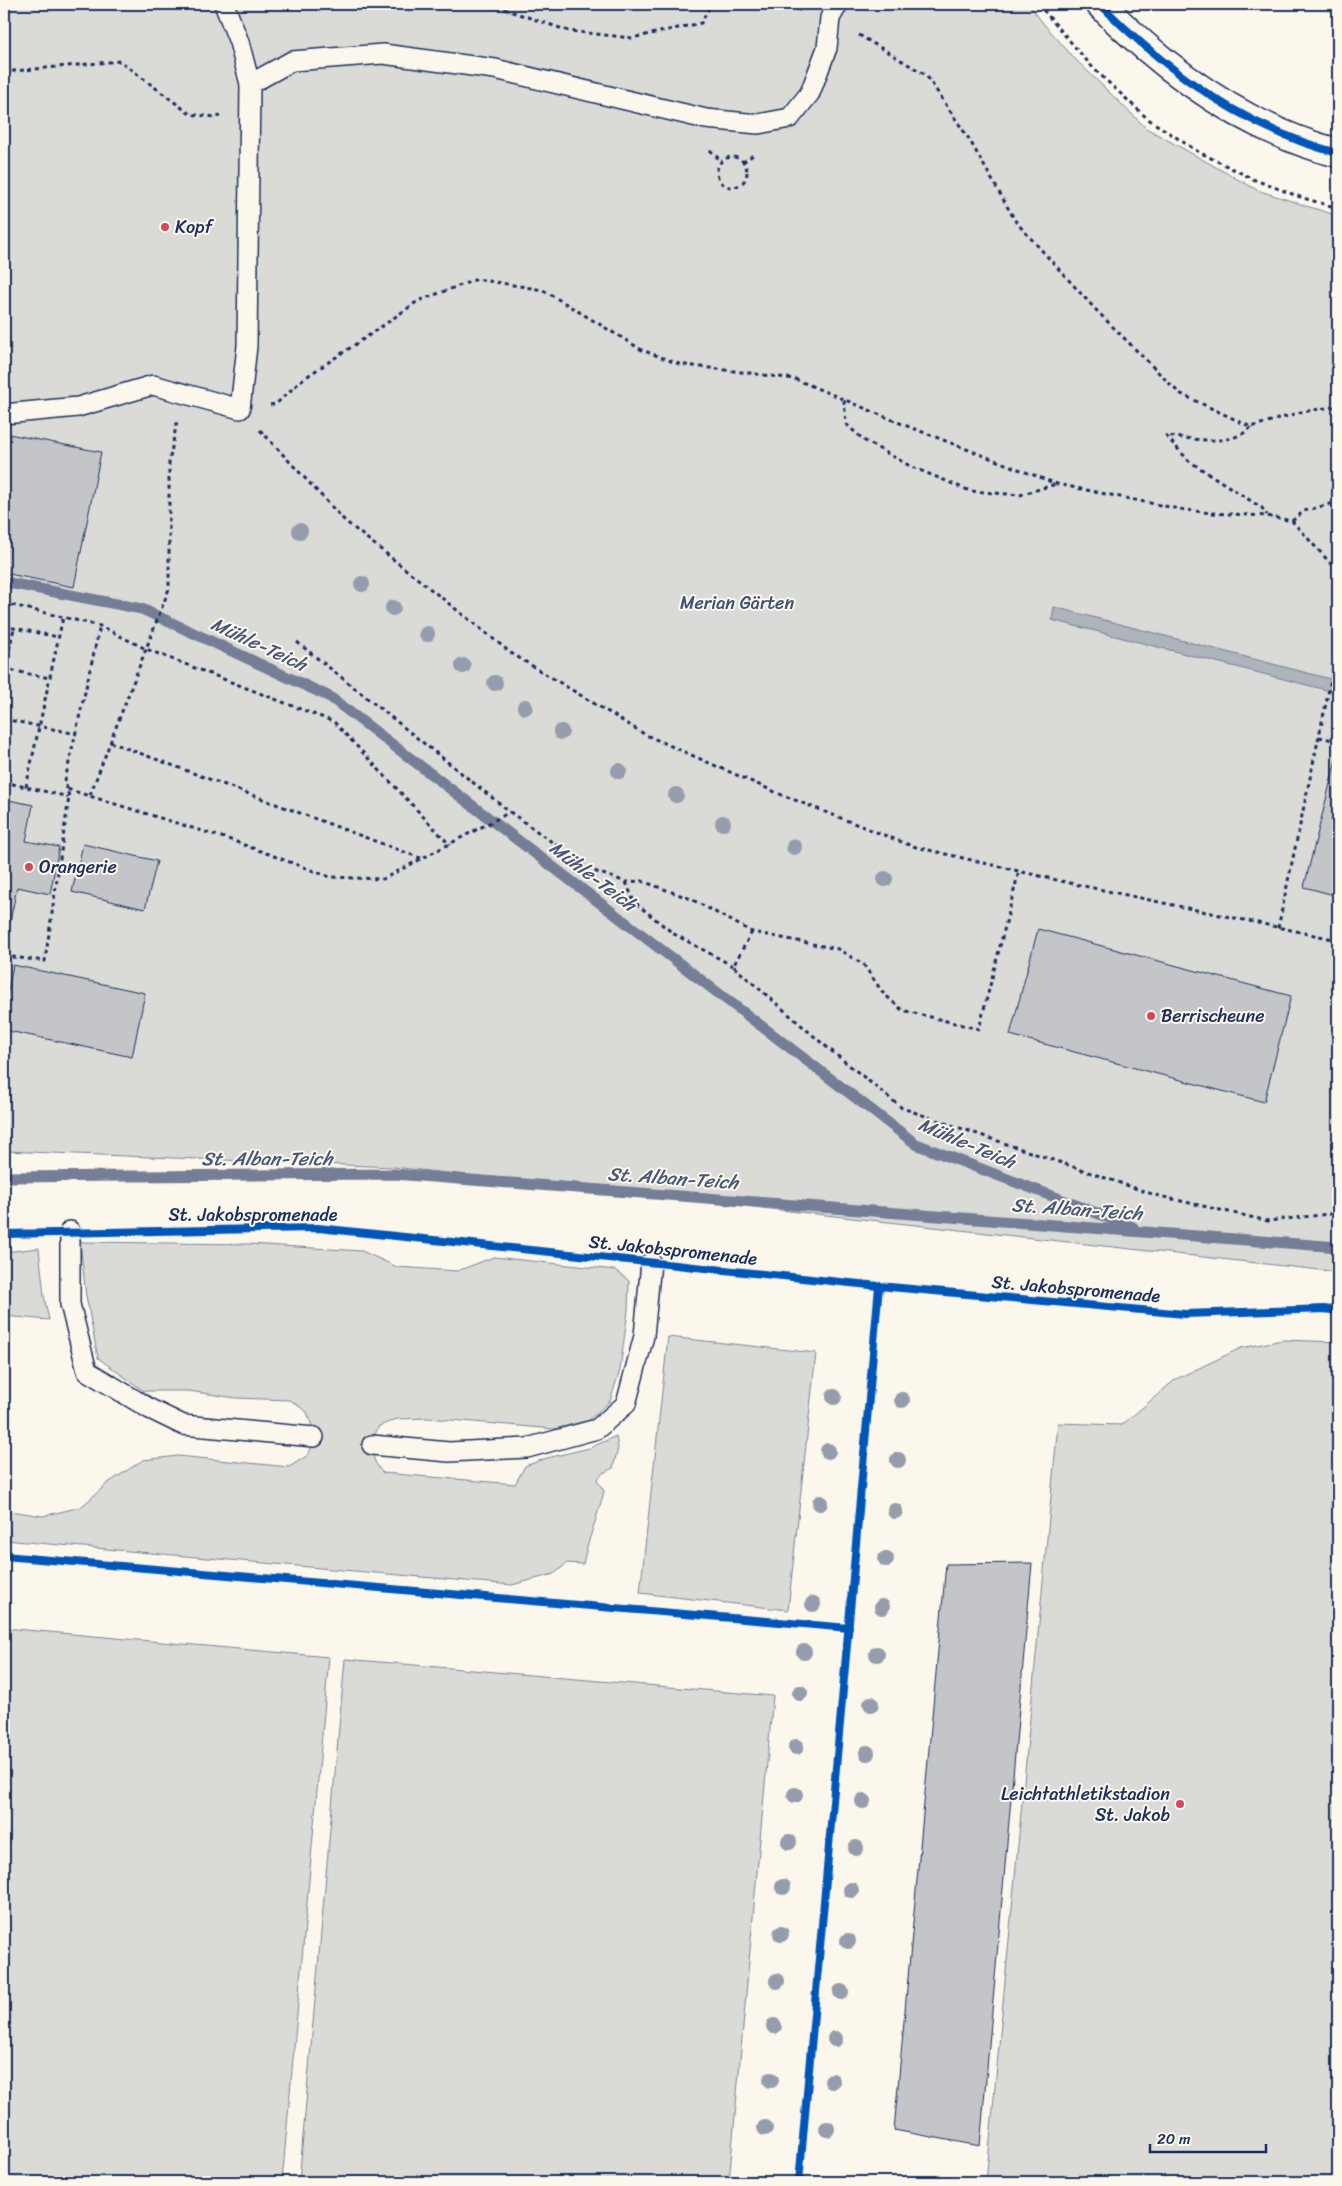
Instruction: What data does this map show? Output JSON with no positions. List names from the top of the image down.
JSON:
{
  "streets": {
    "cycle path": ["St. Jakobspromenade"]
  },
  "water": ["Mühle-Teich", "St. Alban-Teich"],
  "parks": ["Merian Gärten"],
  "places": [
    "Kopf",
    "Orangerie",
    "Berrischeune",
    "Leichtathletikstadion St. Jakob"
  ],
  "scale_bar": "20 m"
}
